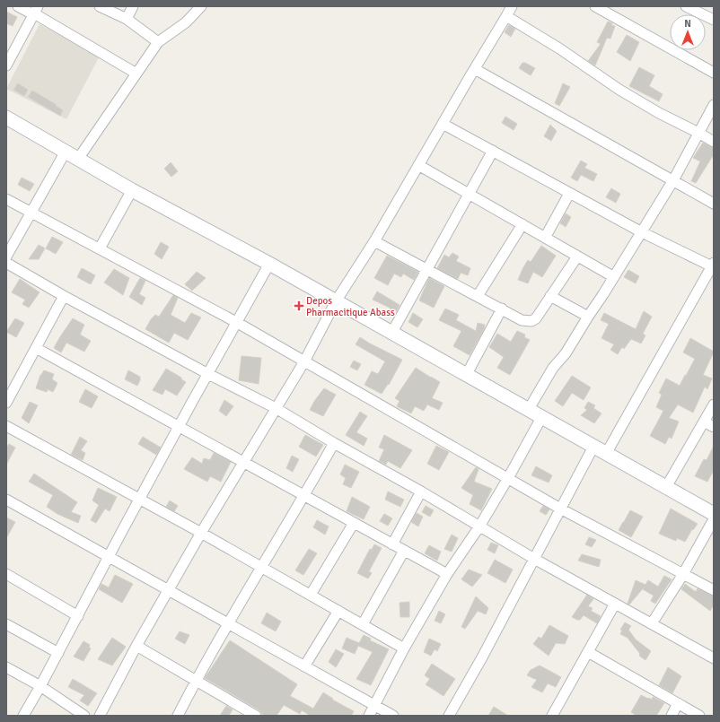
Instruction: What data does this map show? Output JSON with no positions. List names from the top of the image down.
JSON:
{
  "places": {
    "health": ["Depos Pharmacitique Abass"]
  },
  "north": "top"
}
